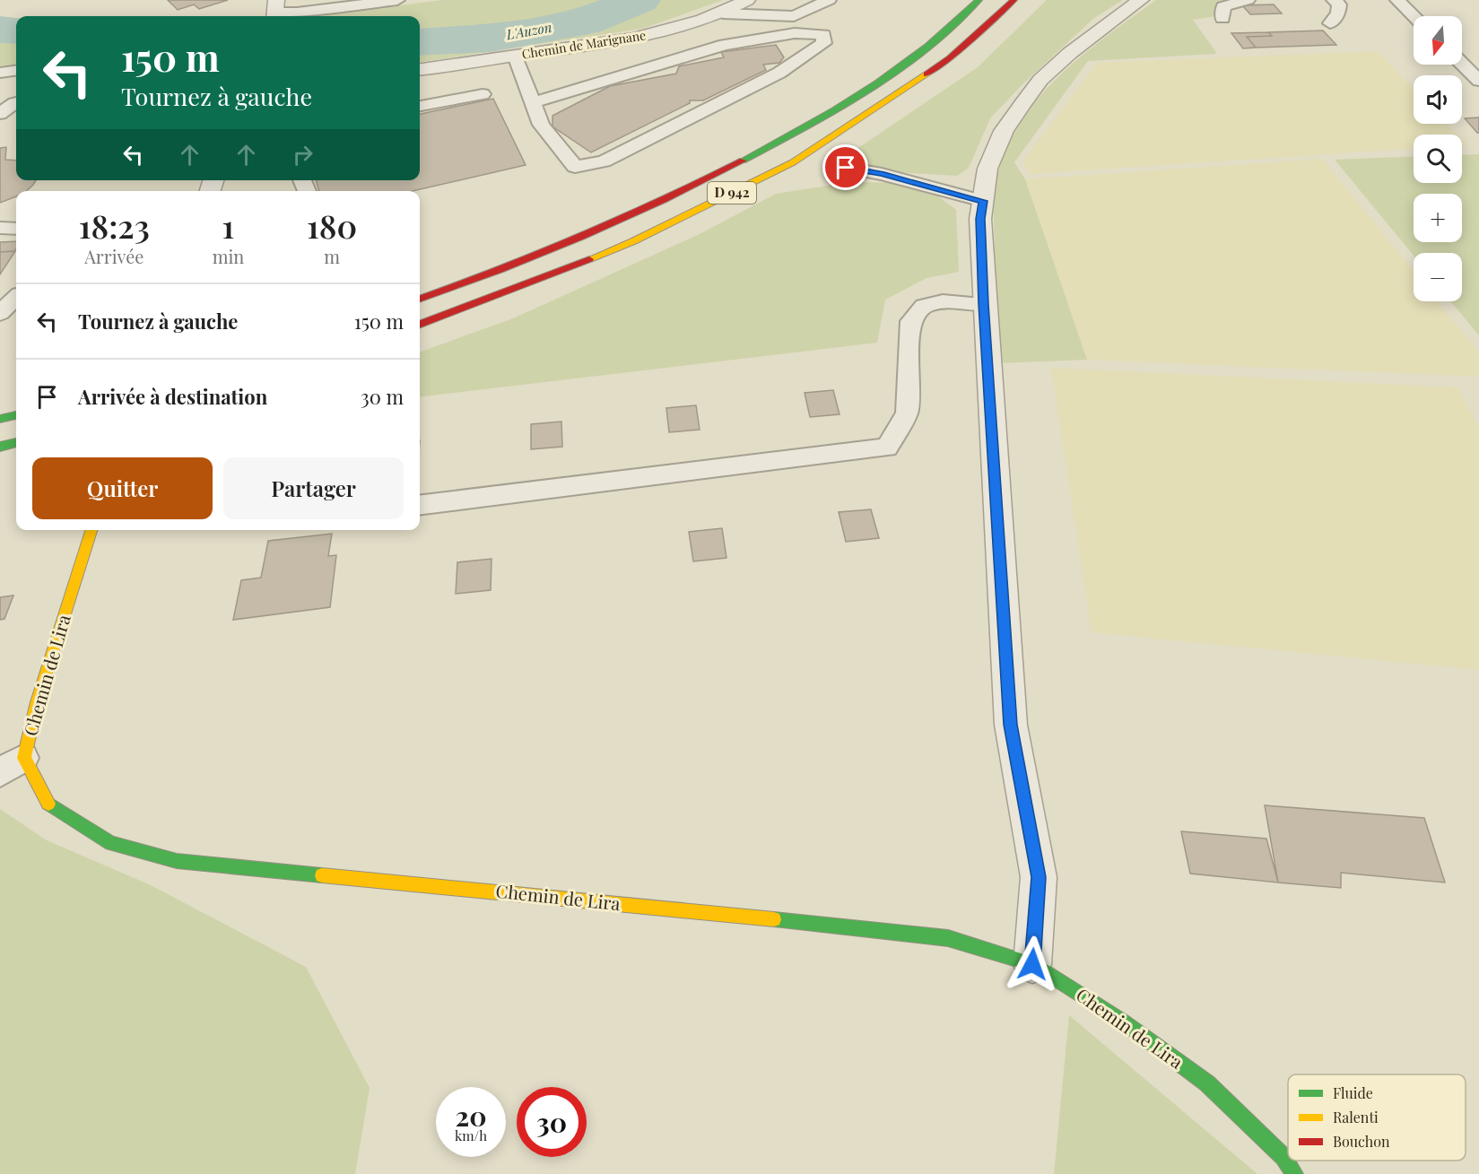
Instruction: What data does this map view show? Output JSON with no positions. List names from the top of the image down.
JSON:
{
  "streets": {
    "main road": ["D 942", "Chemin de Lira"],
    "street": ["Chemin de Marignane"]
  },
  "water": ["L'Auzon"],
  "legend": ["Fluide", "Ralenti", "Bouchon"],
  "north": "bottom",
  "page": {
    "map_buttons": ["+", "−"],
    "turn": ["150 m", "Tournez à gauche"],
    "eta": [
      "18:23",
      "Arrivée",
      "1",
      "min",
      "180",
      "m"
    ],
    "list": [
      {
        "name": "Tournez à gauche",
        "value": "150 m"
      },
      {
        "name": "Arrivée à destination",
        "value": "30 m"
      }
    ],
    "buttons": ["Quitter", "Partager"],
    "speed": "20 km/h",
    "limit": "30"
  }
}
